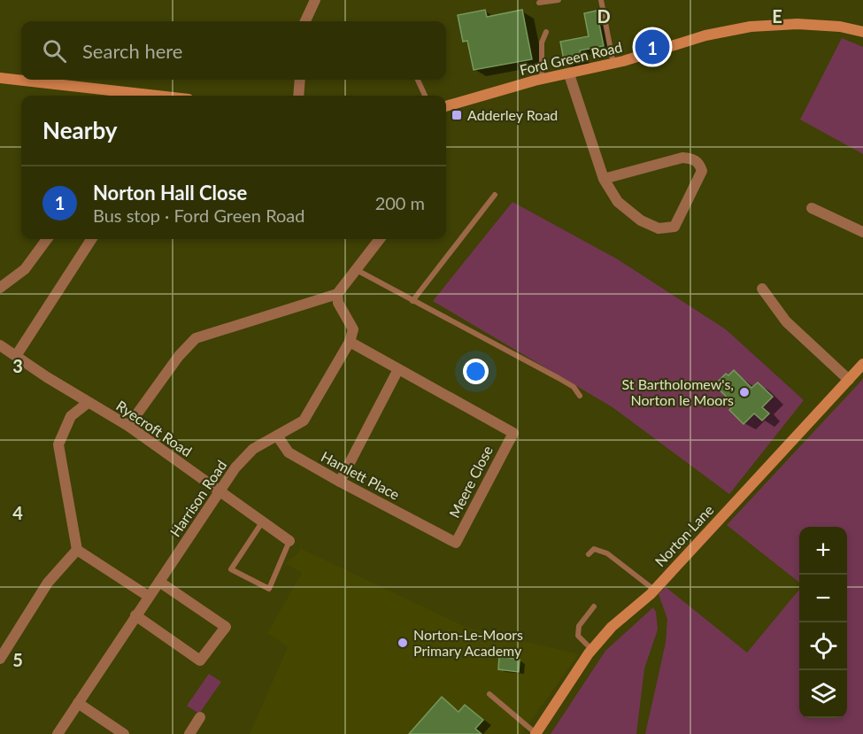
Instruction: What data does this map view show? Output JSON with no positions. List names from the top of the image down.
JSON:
{
  "streets": {
    "main road": ["Ford Green Road", "Norton Lane"],
    "street": [
      "Ryecroft Road",
      "Hamlett Place",
      "Meere Close",
      "Harrison Road"
    ]
  },
  "crossings": [
    ["Ryecroft Road", "Harrison Road"],
    ["Hamlett Place", "Meere Close"],
    ["Hamlett Place", "Harrison Road"]
  ],
  "places": {
    "transit": ["Adderley Road"],
    "other": ["St Bartholomew's, Norton le Moors", "Norton-Le-Moors Primary Academy"]
  },
  "page": {
    "search": "Search here",
    "pins": "1",
    "heading": "Nearby",
    "list": [
      {
        "mark": "1",
        "name": "Norton Hall Close",
        "note": "Bus stop · Ford Green Road",
        "value": "200 m"
      }
    ],
    "map_buttons": ["+", "−"]
  },
  "grid": {
    "columns": ["D", "E"],
    "rows": ["3", "4", "5"]
  }
}
